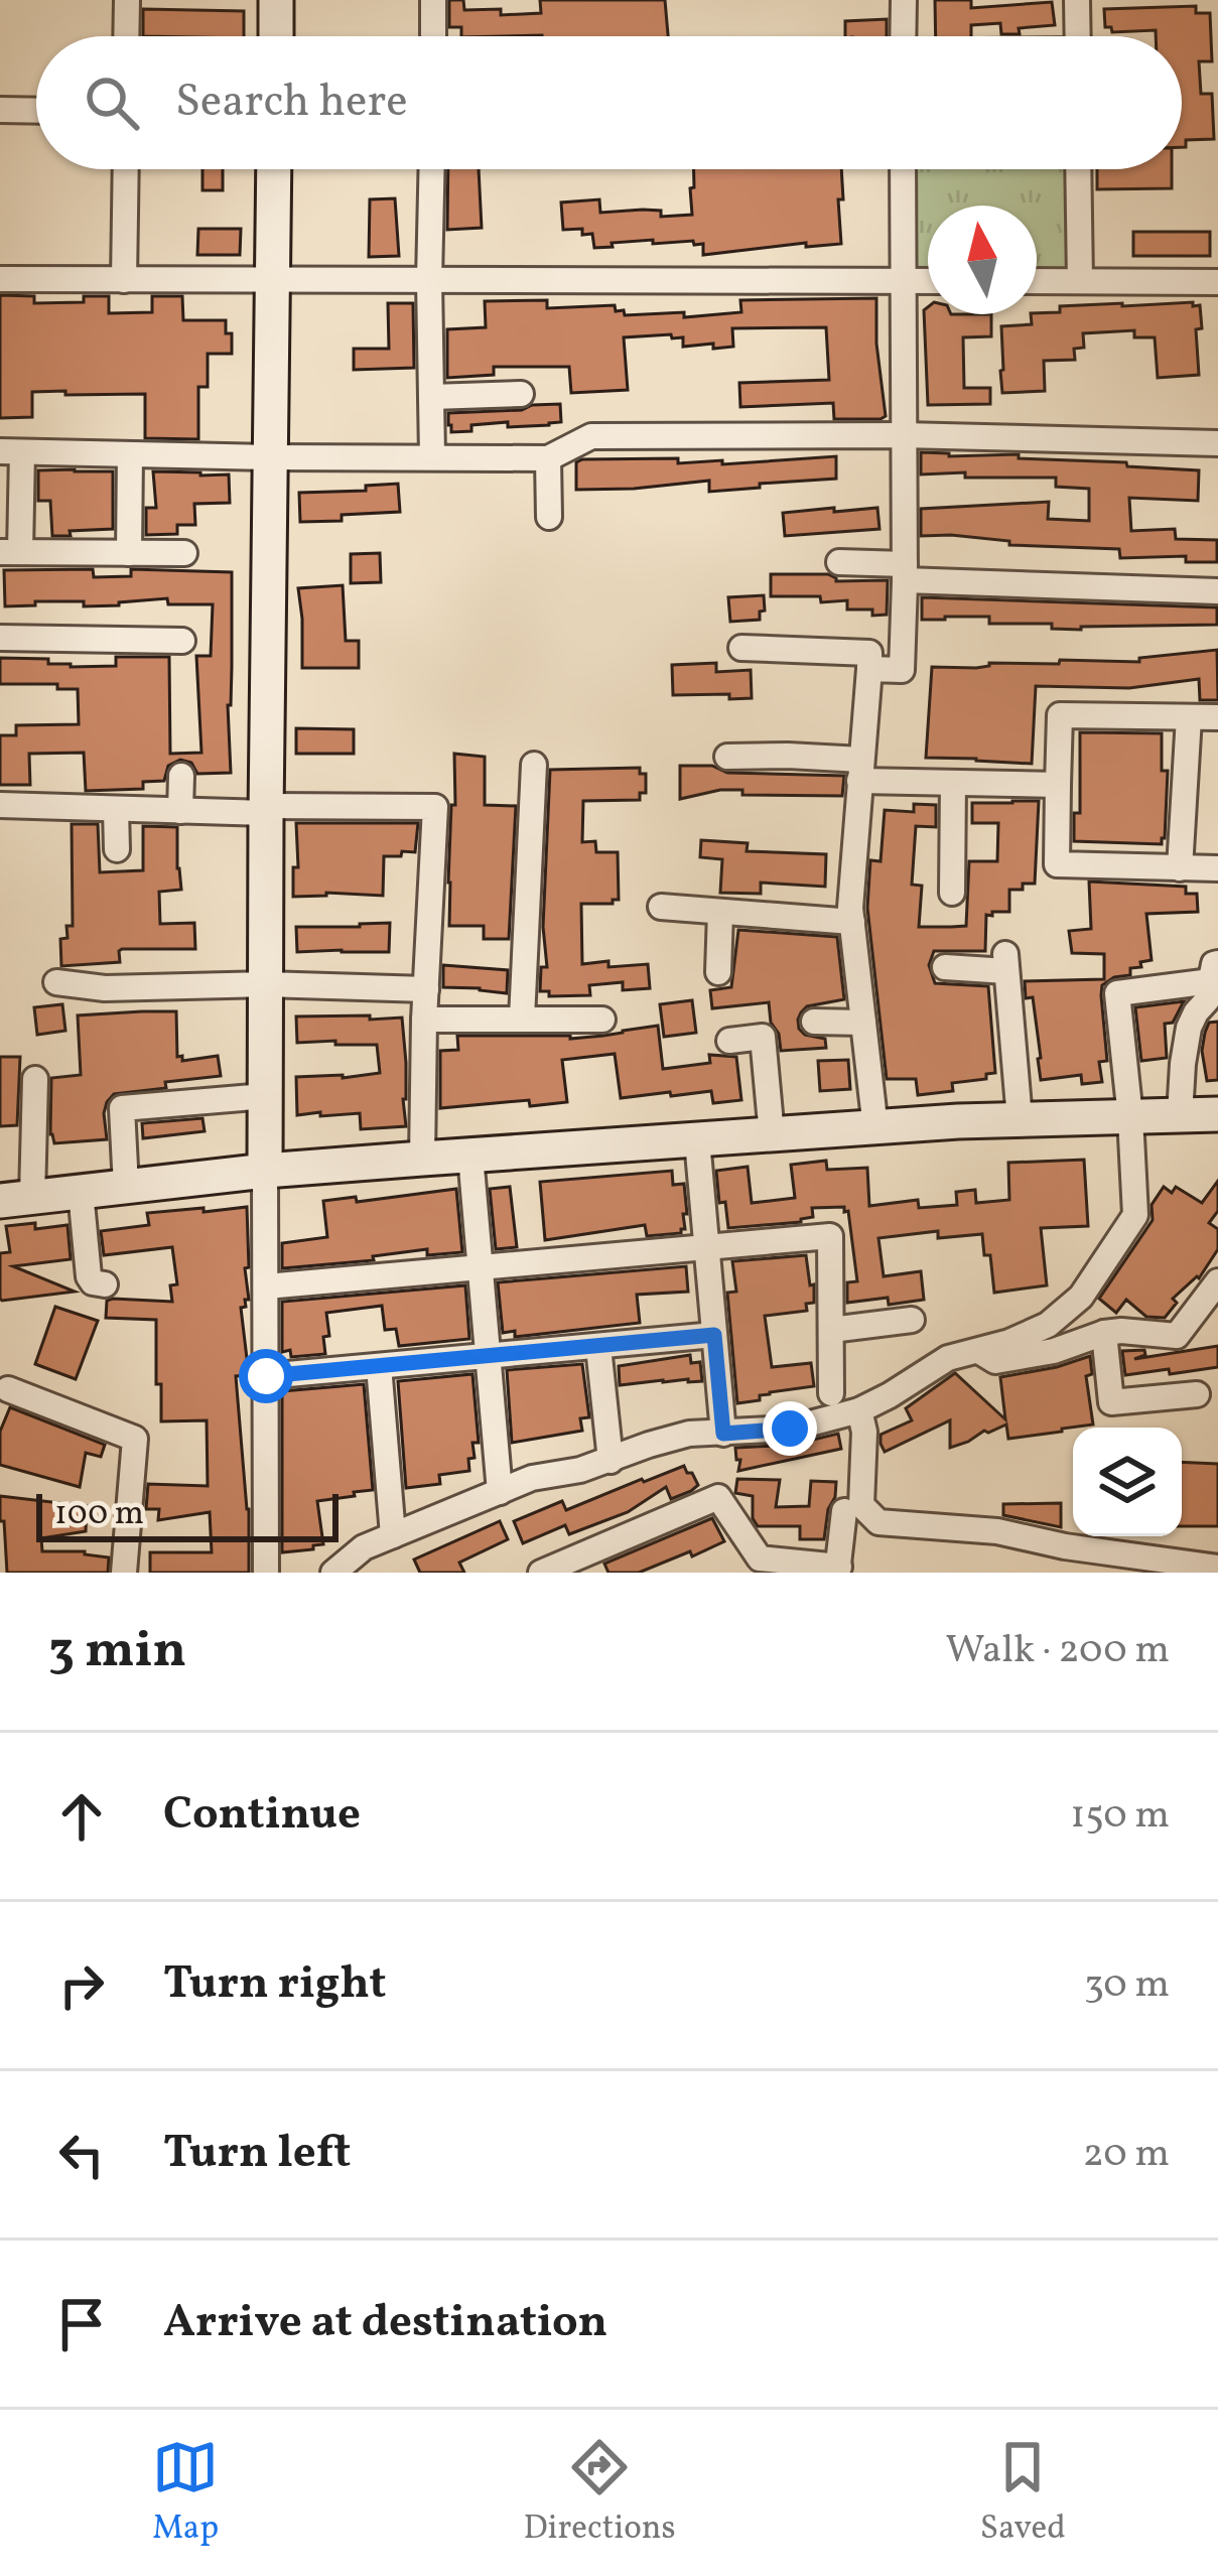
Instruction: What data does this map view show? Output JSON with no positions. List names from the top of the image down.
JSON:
{
  "scale_bar": "100 m",
  "north": "top",
  "page": {
    "search": "Search here",
    "scale": "100 m",
    "heading": ["3 min", "Walk · 200 m"],
    "list": [
      ["Continue", "150 m"],
      ["Turn right", "30 m"],
      ["Turn left", "20 m"],
      "Arrive at destination"
    ],
    "nav": ["Map", "Directions", "Saved"]
  }
}
